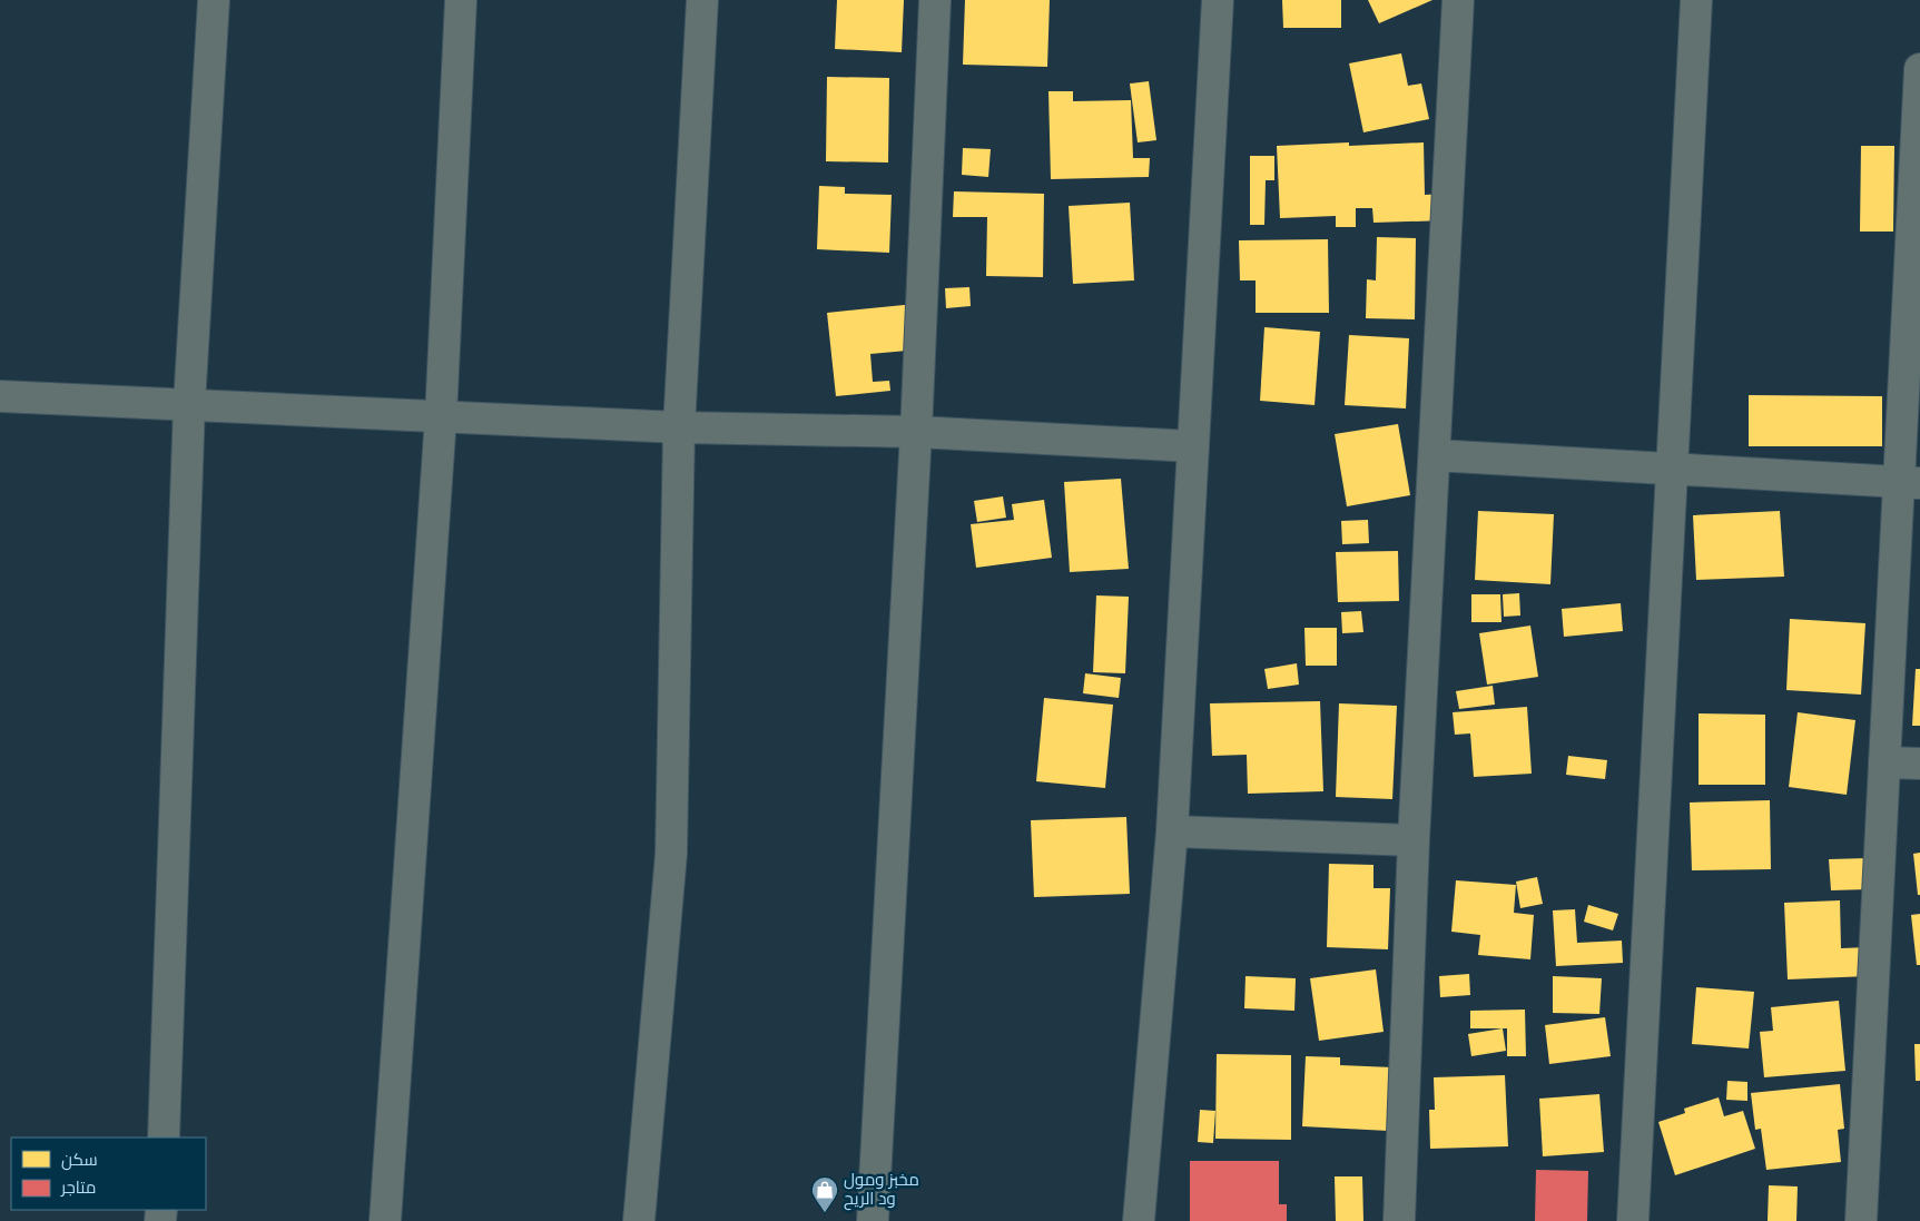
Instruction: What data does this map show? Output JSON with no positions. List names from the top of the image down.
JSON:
{
  "places": {
    "shop": ["مخبز ومول ود الريح"]
  },
  "legend": ["سكن", "متاجر"]
}
